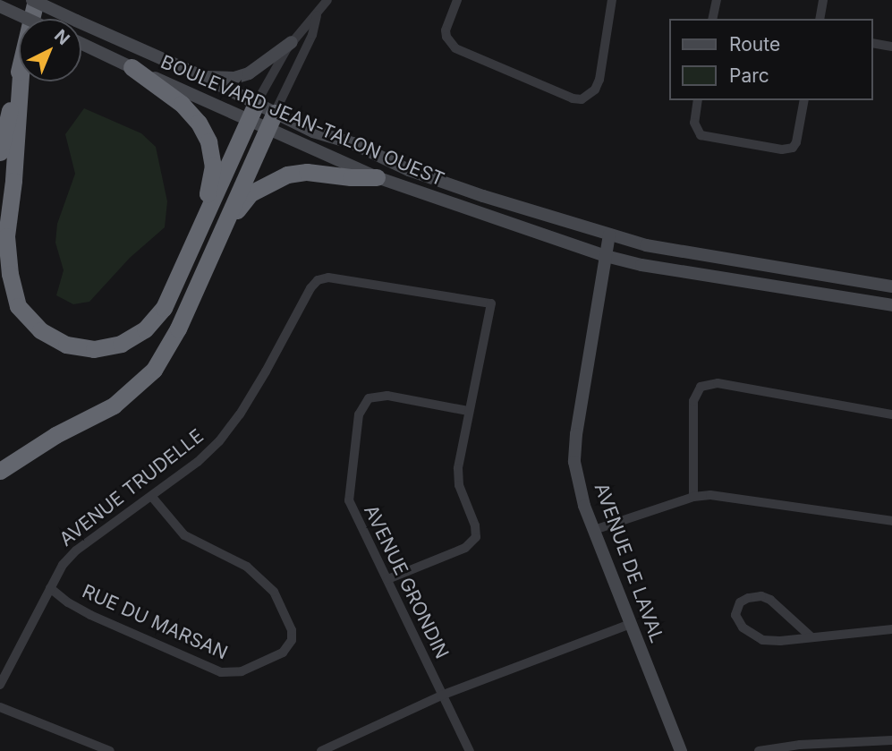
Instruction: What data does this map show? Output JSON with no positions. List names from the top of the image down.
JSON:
{
  "streets": {
    "street": [
      "BOULEVARD JEAN-TALON OUEST",
      "AVENUE TRUDELLE",
      "AVENUE DE LAVAL",
      "AVENUE GRONDIN",
      "RUE DU MARSAN"
    ]
  },
  "crossings": [
    ["BOULEVARD JEAN-TALON OUEST", "AVENUE DE LAVAL"],
    ["AVENUE TRUDELLE", "AVENUE GRONDIN"],
    ["AVENUE TRUDELLE", "RUE DU MARSAN"]
  ],
  "legend": ["Route", "Parc"],
  "north": "top right"
}
